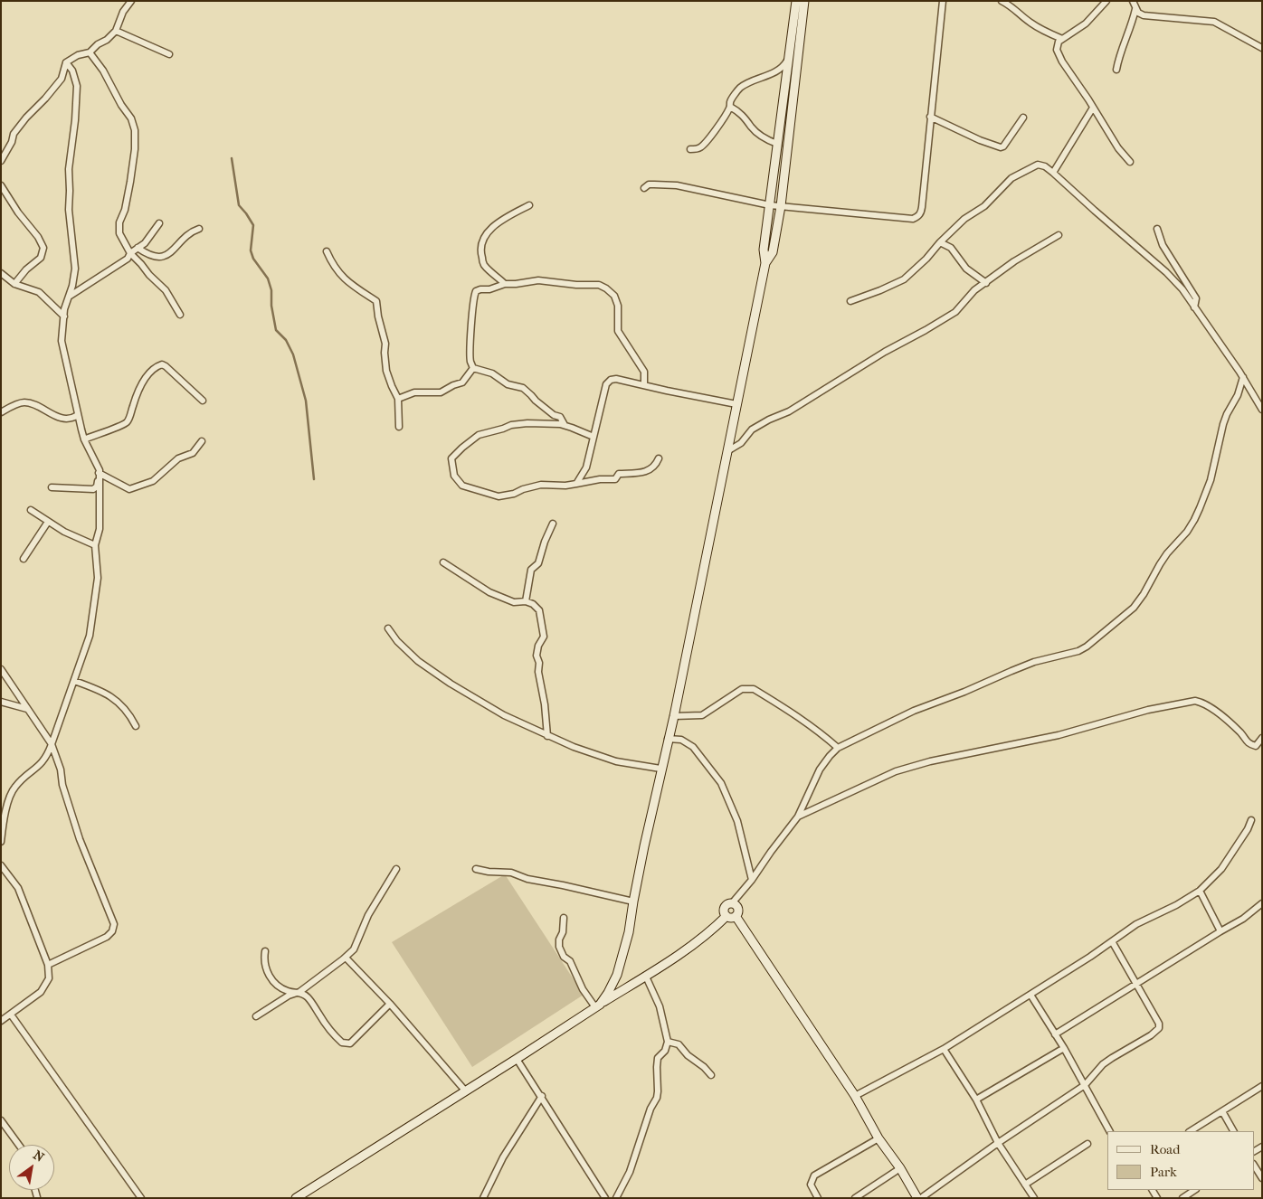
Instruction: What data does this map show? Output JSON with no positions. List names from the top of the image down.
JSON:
{
  "legend": ["Road", "Park"],
  "north": "top right"
}
